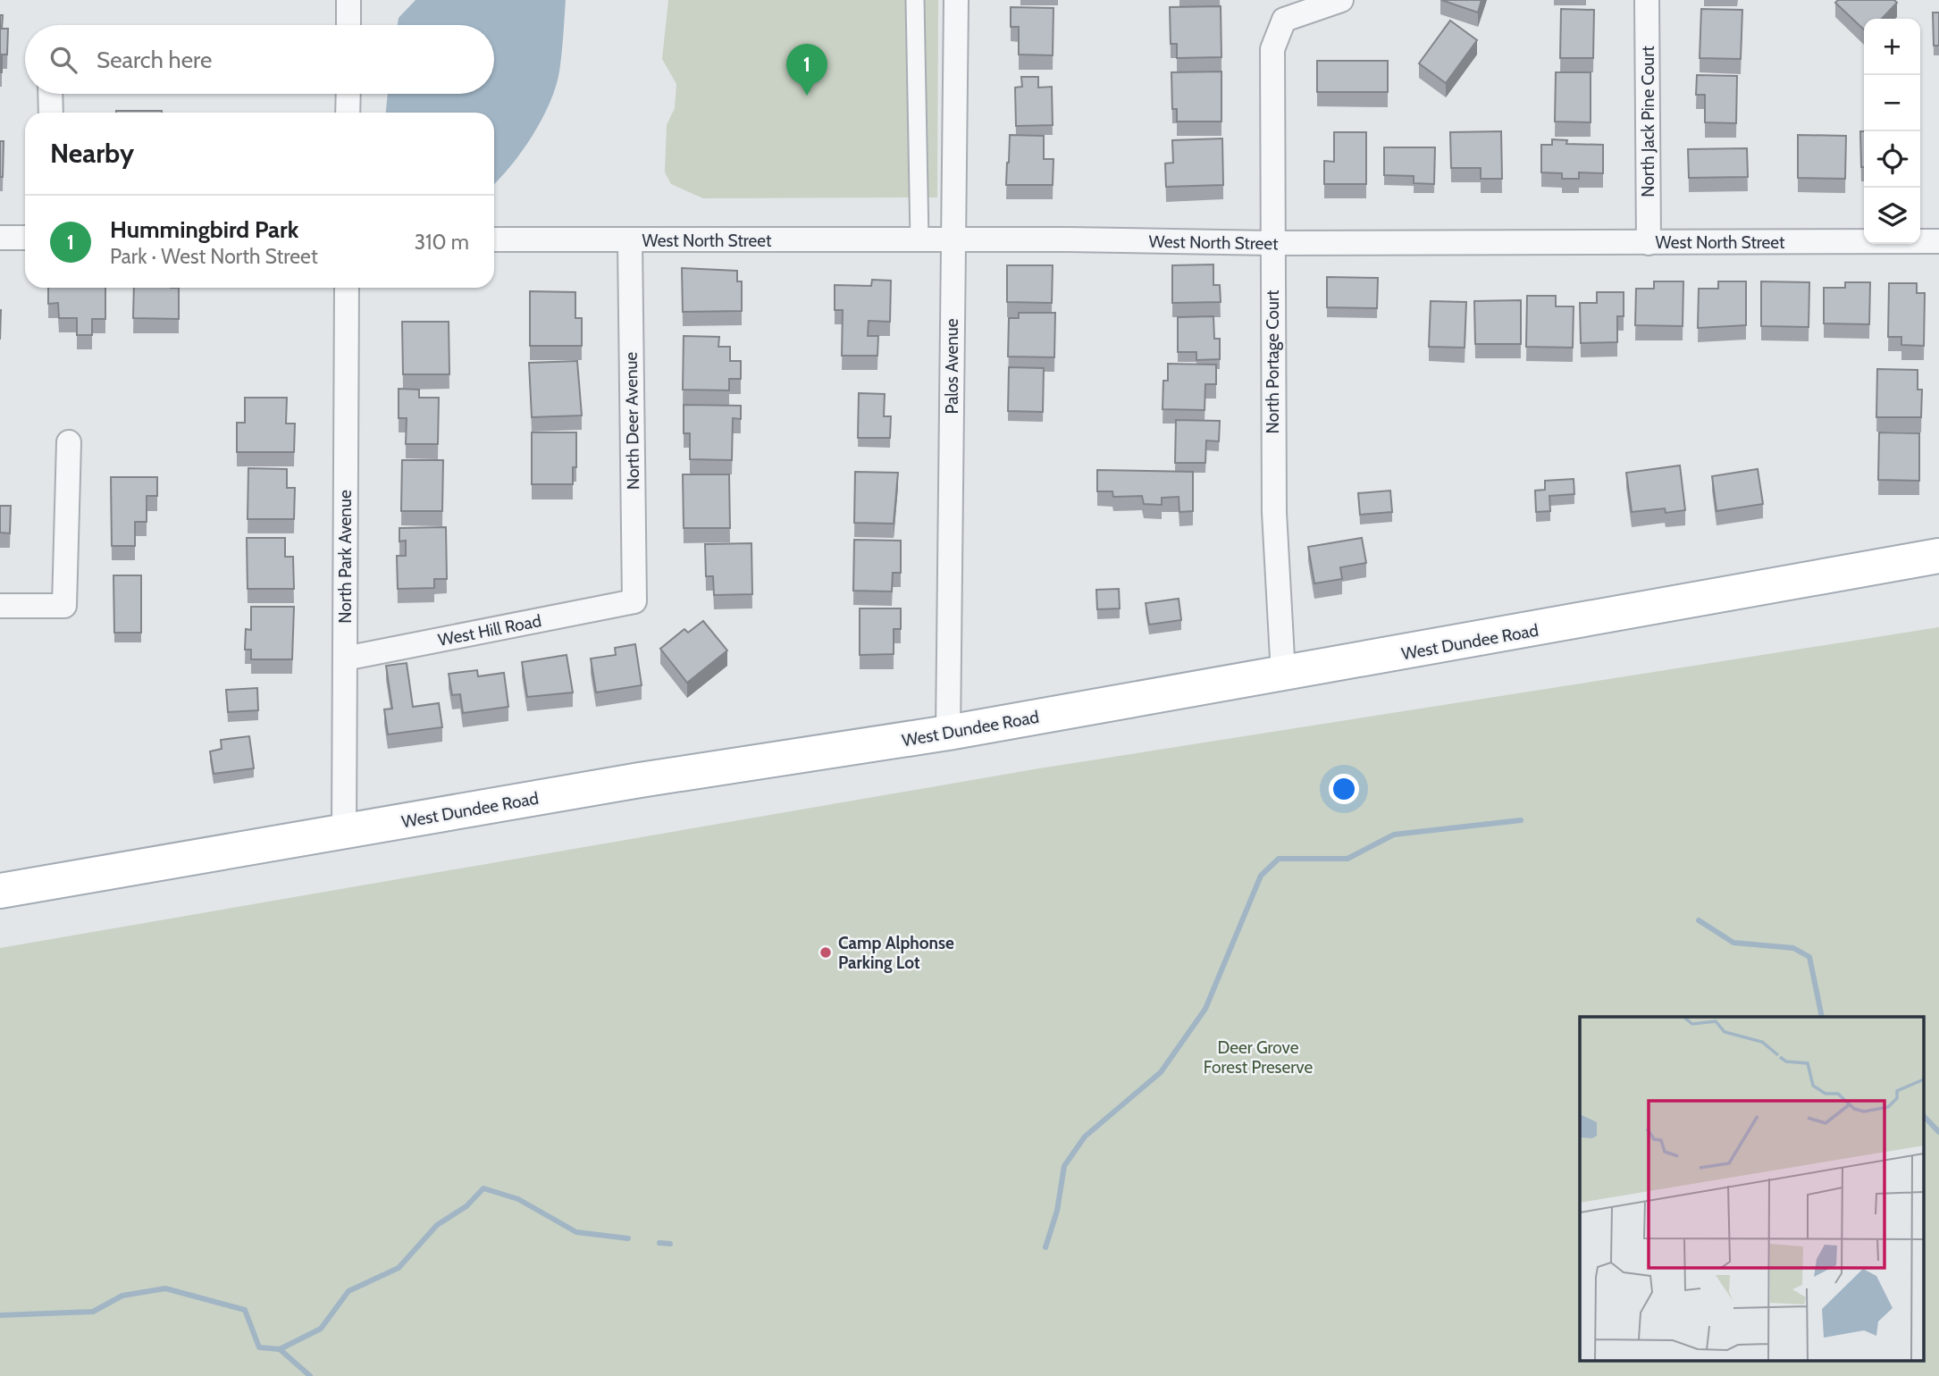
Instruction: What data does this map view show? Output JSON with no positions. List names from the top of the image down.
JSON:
{
  "streets": {
    "main road": ["West Dundee Road"],
    "street": [
      "North Jack Pine Court",
      "West North Street",
      "North Portage Court",
      "Palos Avenue",
      "North Deer Avenue",
      "North Park Avenue",
      "West Hill Road"
    ]
  },
  "crossings": [
    ["North Jack Pine Court", "West North Street"],
    ["West North Street", "North Portage Court"],
    ["West North Street", "Palos Avenue"],
    ["West North Street", "North Deer Avenue"],
    ["North Portage Court", "West Dundee Road"],
    ["Palos Avenue", "West Dundee Road"],
    ["North Deer Avenue", "West Hill Road"],
    ["North Park Avenue", "West Hill Road"],
    ["North Park Avenue", "West Dundee Road"]
  ],
  "parks": ["Deer Grove Forest Preserve"],
  "places": ["Camp Alphonse Parking Lot"],
  "page": {
    "map_buttons": ["+", "−"],
    "search": "Search here",
    "pins": "1",
    "heading": "Nearby",
    "list": [
      {
        "mark": "1",
        "name": "Hummingbird Park",
        "note": "Park · West North Street",
        "value": "310 m"
      }
    ]
  }
}
